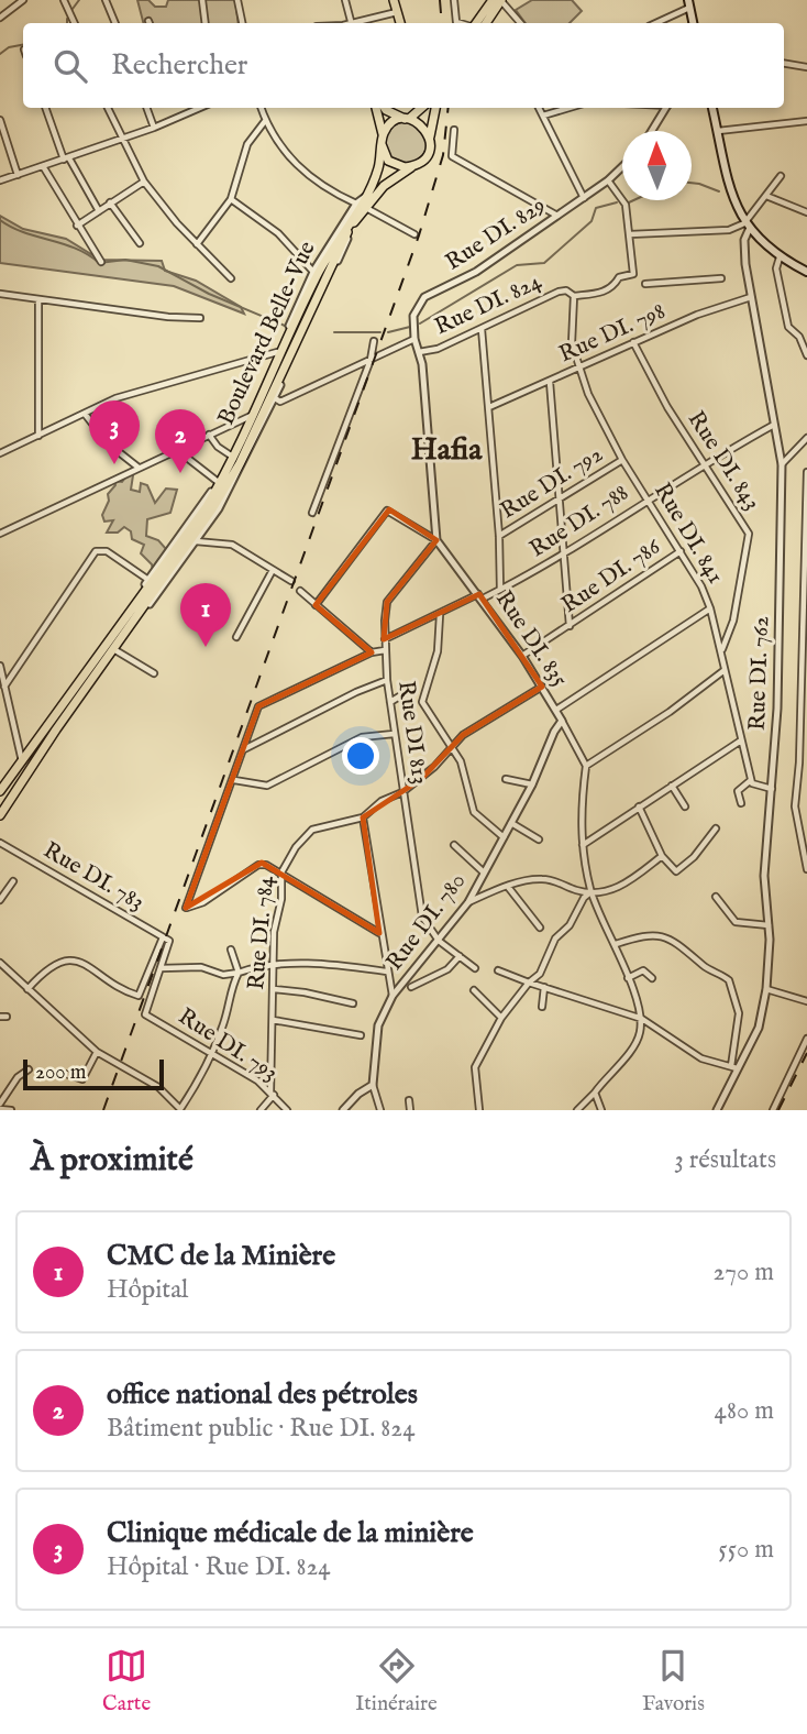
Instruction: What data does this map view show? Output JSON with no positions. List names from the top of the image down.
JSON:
{
  "streets": {
    "main road": ["Boulevard Belle-Vue"],
    "street": [
      "Rue DI. 829",
      "Rue DI. 824",
      "Rue DI. 798",
      "Rue DI. 843",
      "Rue DI. 792",
      "Rue DI. 788",
      "Rue DI. 841",
      "Rue DI. 786",
      "Rue DI. 835",
      "Rue DI. 762",
      "Rue DI 813",
      "Rue DI. 783",
      "Rue DI. 780",
      "Rue DI. 784",
      "Rue DI. 793"
    ]
  },
  "crossings": [
    ["Rue DI. 829", "Rue DI. 824"],
    ["Rue DI. 829", "Rue DI. 835"],
    ["Rue DI. 829", "Rue DI 813"],
    ["Rue DI. 824", "Rue DI. 841"],
    ["Rue DI. 798", "Rue DI. 843"],
    ["Rue DI. 798", "Rue DI. 841"],
    ["Rue DI. 798", "Rue DI. 762"],
    ["Rue DI. 843", "Rue DI. 788"],
    ["Rue DI. 843", "Rue DI. 841"],
    ["Rue DI. 792", "Rue DI. 841"],
    ["Rue DI. 788", "Rue DI. 841"],
    ["Rue DI. 788", "Rue DI. 835"],
    ["Rue DI. 788", "Rue DI. 762"],
    ["Rue DI. 788", "Rue DI 813"],
    ["Rue DI. 841", "Rue DI. 786"],
    ["Rue DI. 786", "Rue DI. 835"],
    ["Rue DI. 835", "Rue DI 813"],
    ["Rue DI. 835", "Rue DI. 780"],
    ["Rue DI. 835", "Rue DI. 784"],
    ["Rue DI 813", "Rue DI. 780"],
    ["Rue DI 813", "Rue DI. 784"],
    ["Rue DI. 784", "Rue DI. 793"]
  ],
  "districts": ["Hafia"],
  "scale_bar": "200 m",
  "north": "top",
  "page": {
    "search": "Rechercher",
    "pins": ["3", "2", "1"],
    "scale": "200 m",
    "heading": ["À proximité", "3 résultats"],
    "list": [
      {
        "mark": "1",
        "name": "CMC de la Minière",
        "note": "Hôpital",
        "value": "270 m"
      },
      {
        "mark": "2",
        "name": "office national des pétroles",
        "note": "Bâtiment public · Rue DI. 824",
        "value": "480 m"
      },
      {
        "mark": "3",
        "name": "Clinique médicale de la minière",
        "note": "Hôpital · Rue DI. 824",
        "value": "550 m"
      }
    ],
    "nav": ["Carte", "Itinéraire", "Favoris"]
  }
}
